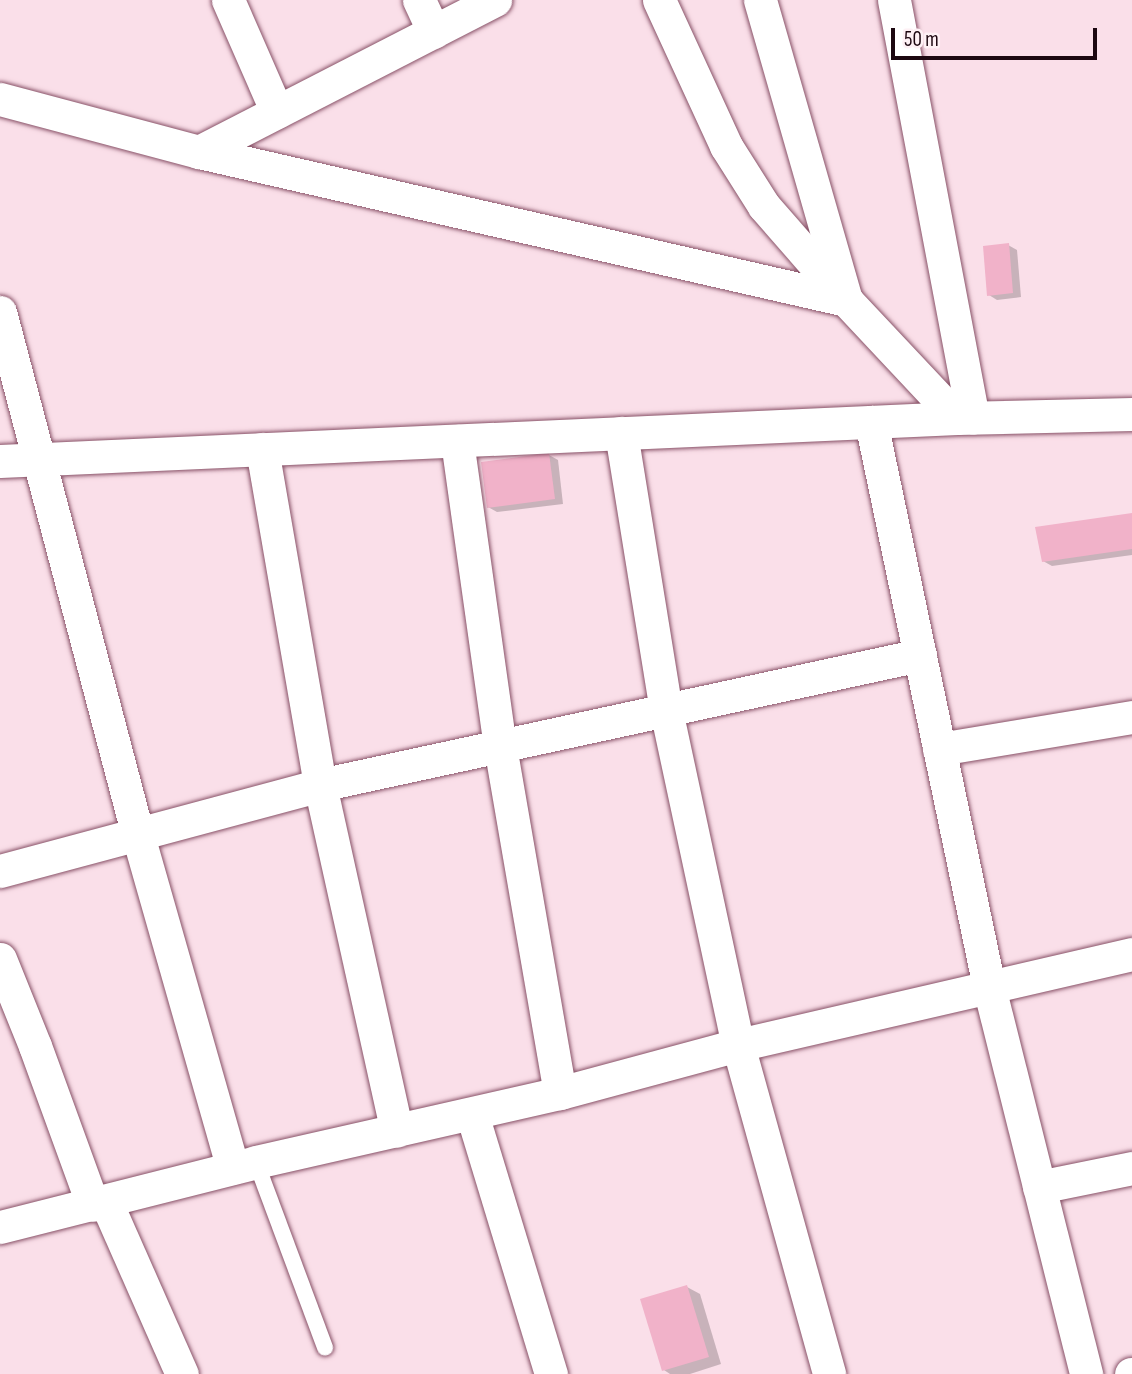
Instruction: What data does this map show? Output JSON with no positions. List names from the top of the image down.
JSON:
{
  "scale_bar": "50 m"
}
